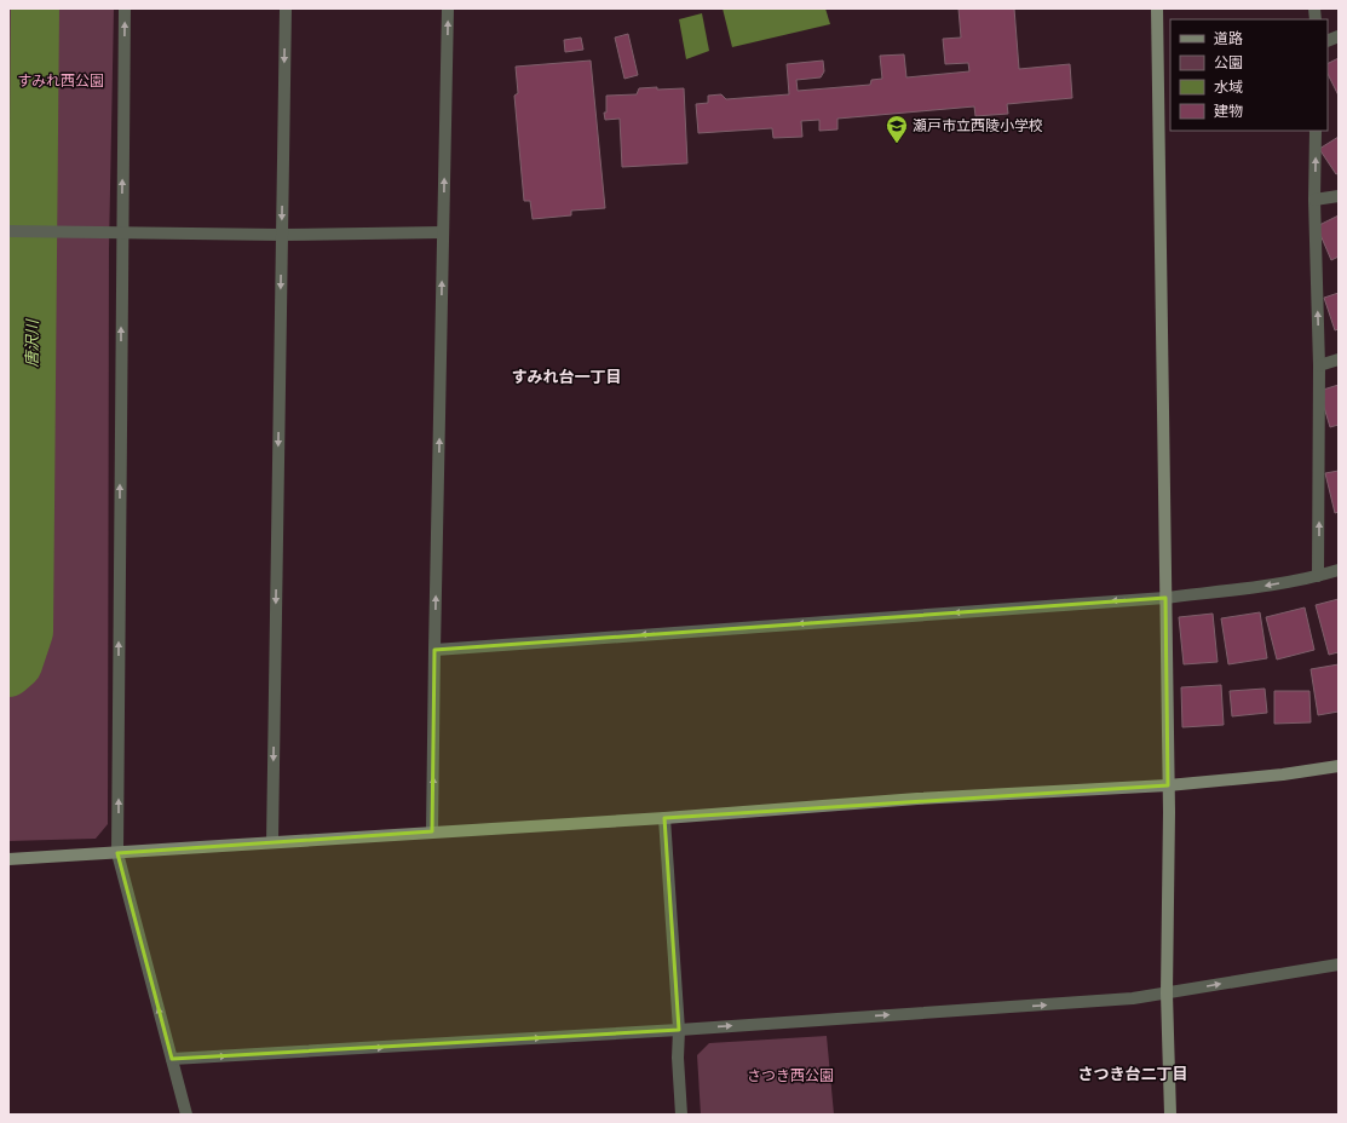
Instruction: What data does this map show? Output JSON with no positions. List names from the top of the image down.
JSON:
{
  "districts": ["すみれ台一丁目", "さつき台二丁目"],
  "water": ["唐沢川"],
  "parks": ["すみれ西公園", "さつき西公園"],
  "places": {
    "school or university": ["瀬戸市立西陵小学校"]
  },
  "legend": [
    "道路",
    "公園",
    "水域",
    "建物"
  ]
}
